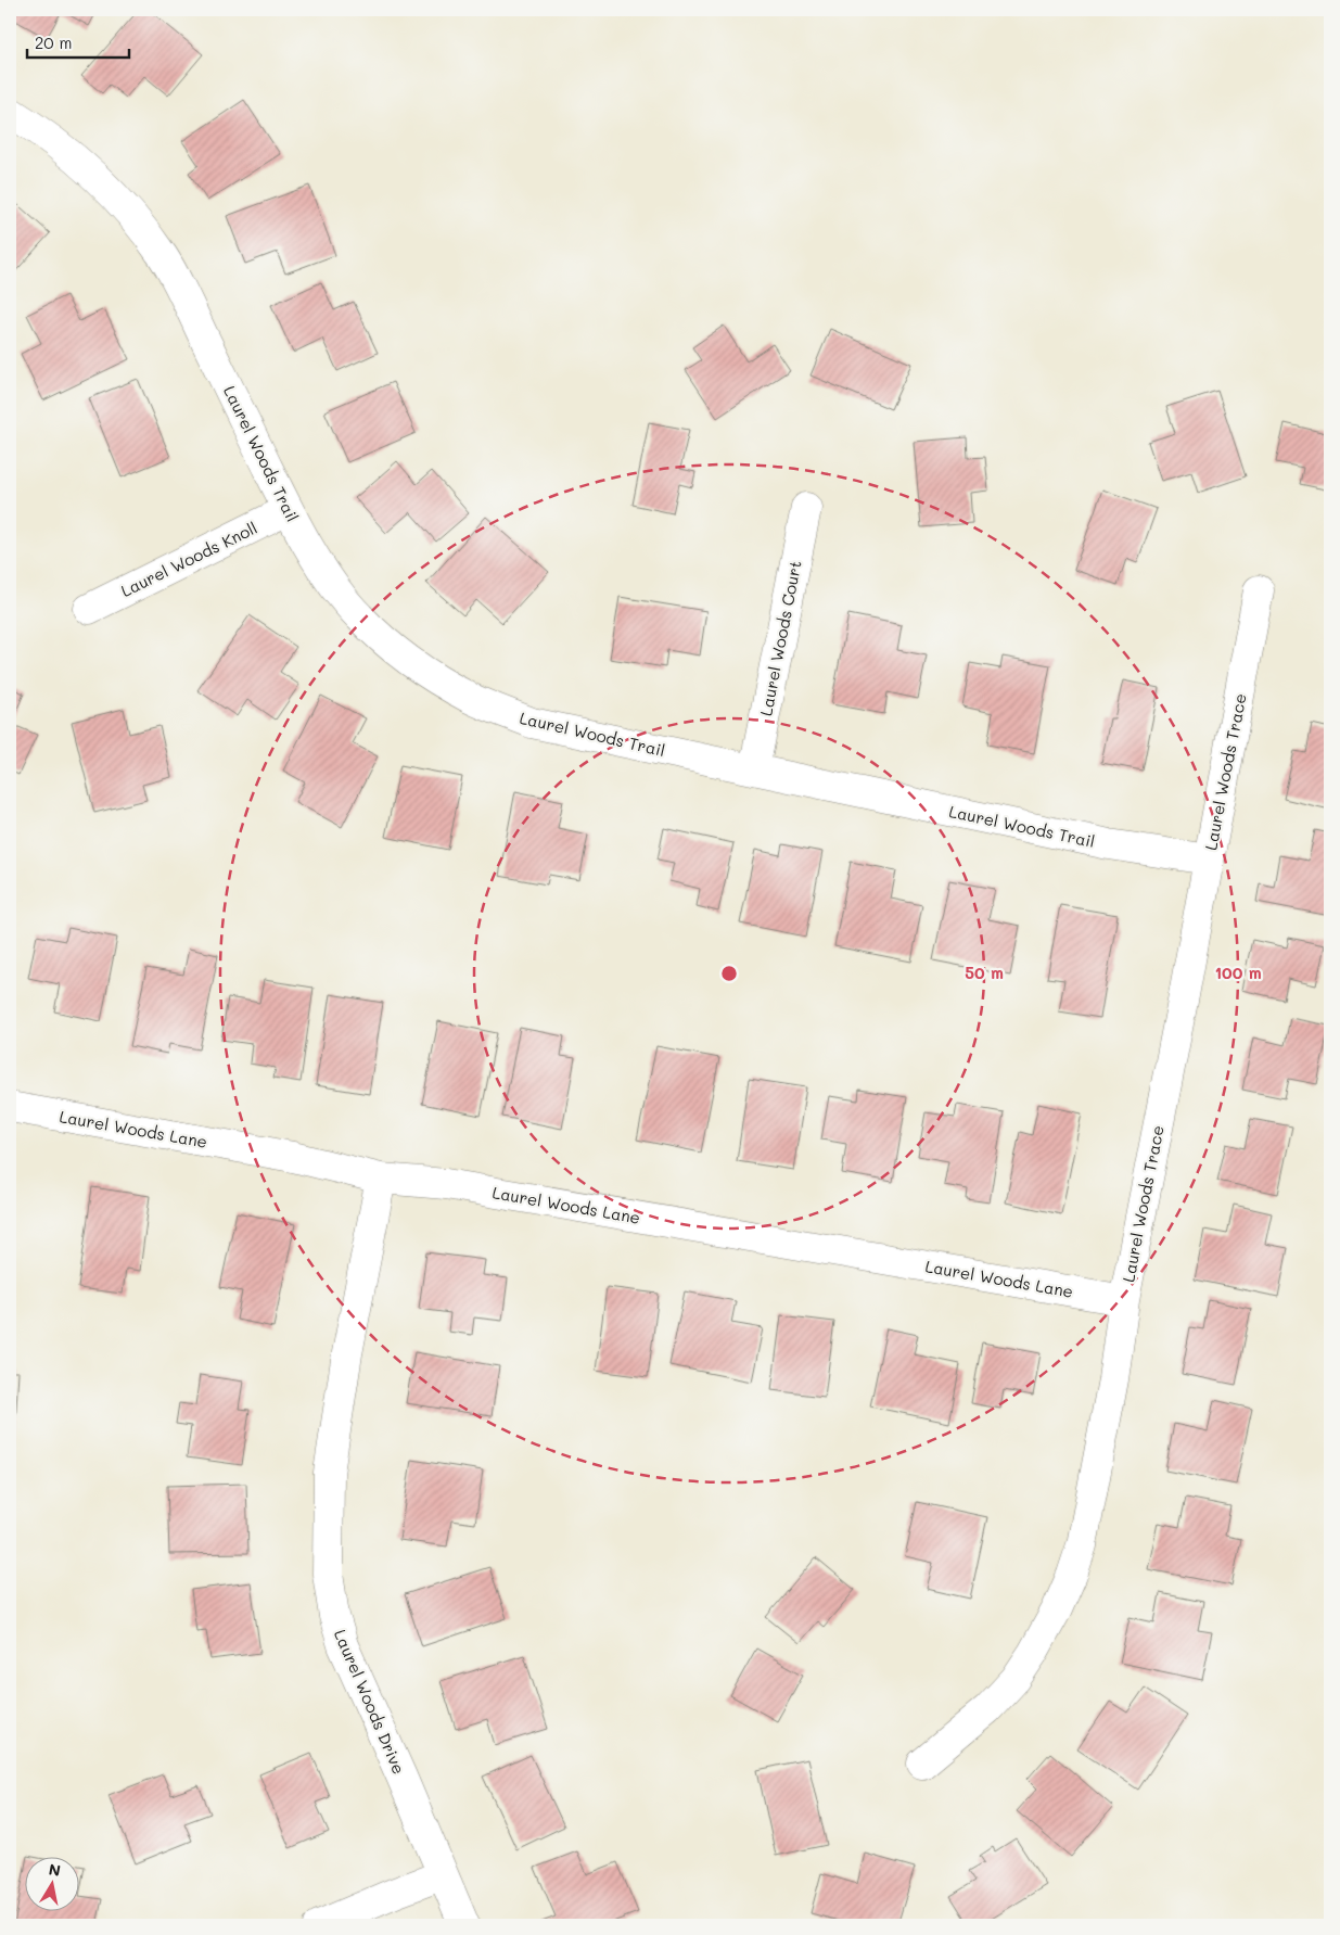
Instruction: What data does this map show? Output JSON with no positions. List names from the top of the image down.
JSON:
{
  "streets": {
    "street": [
      "Laurel Woods Trail",
      "Laurel Woods Knoll",
      "Laurel Woods Court",
      "Laurel Woods Trace",
      "Laurel Woods Lane",
      "Laurel Woods Drive"
    ]
  },
  "crossings": [
    ["Laurel Woods Trail", "Laurel Woods Knoll"],
    ["Laurel Woods Trail", "Laurel Woods Court"],
    ["Laurel Woods Trail", "Laurel Woods Trace"],
    ["Laurel Woods Trace", "Laurel Woods Lane"],
    ["Laurel Woods Lane", "Laurel Woods Drive"]
  ],
  "scale_bar": "20 m",
  "north": "top",
  "rings": ["50 m", "100 m"]
}
